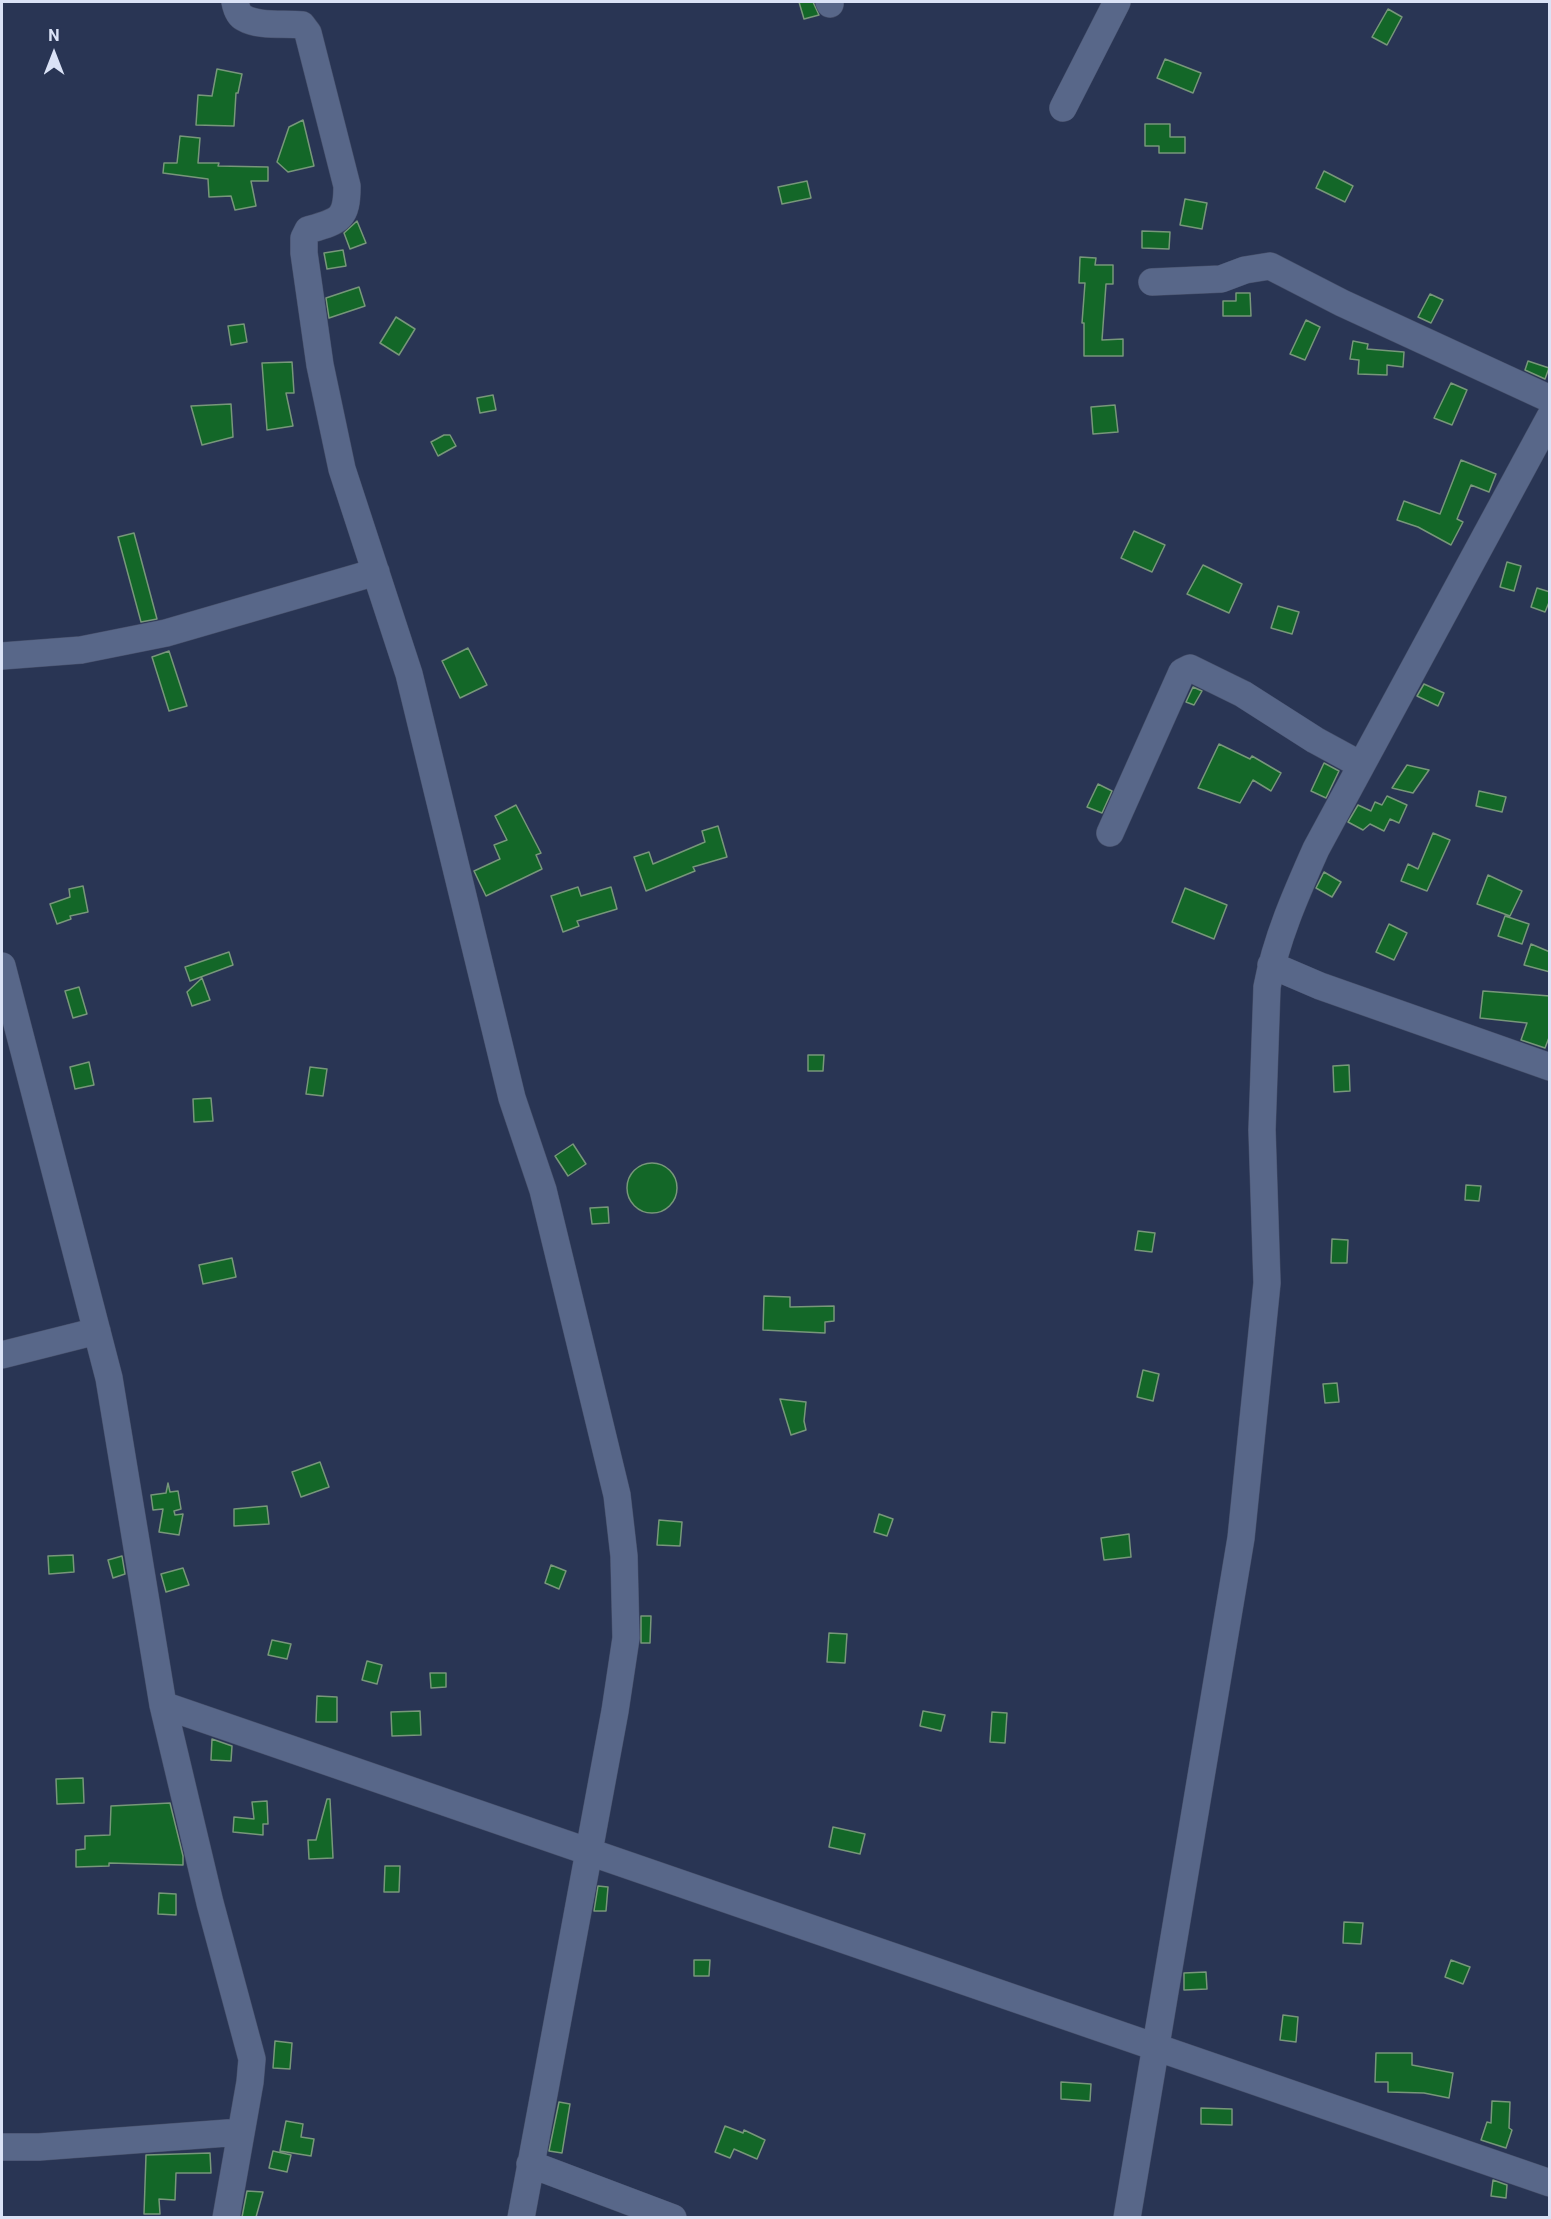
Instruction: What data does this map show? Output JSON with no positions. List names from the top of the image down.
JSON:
{
  "north": "top"
}
